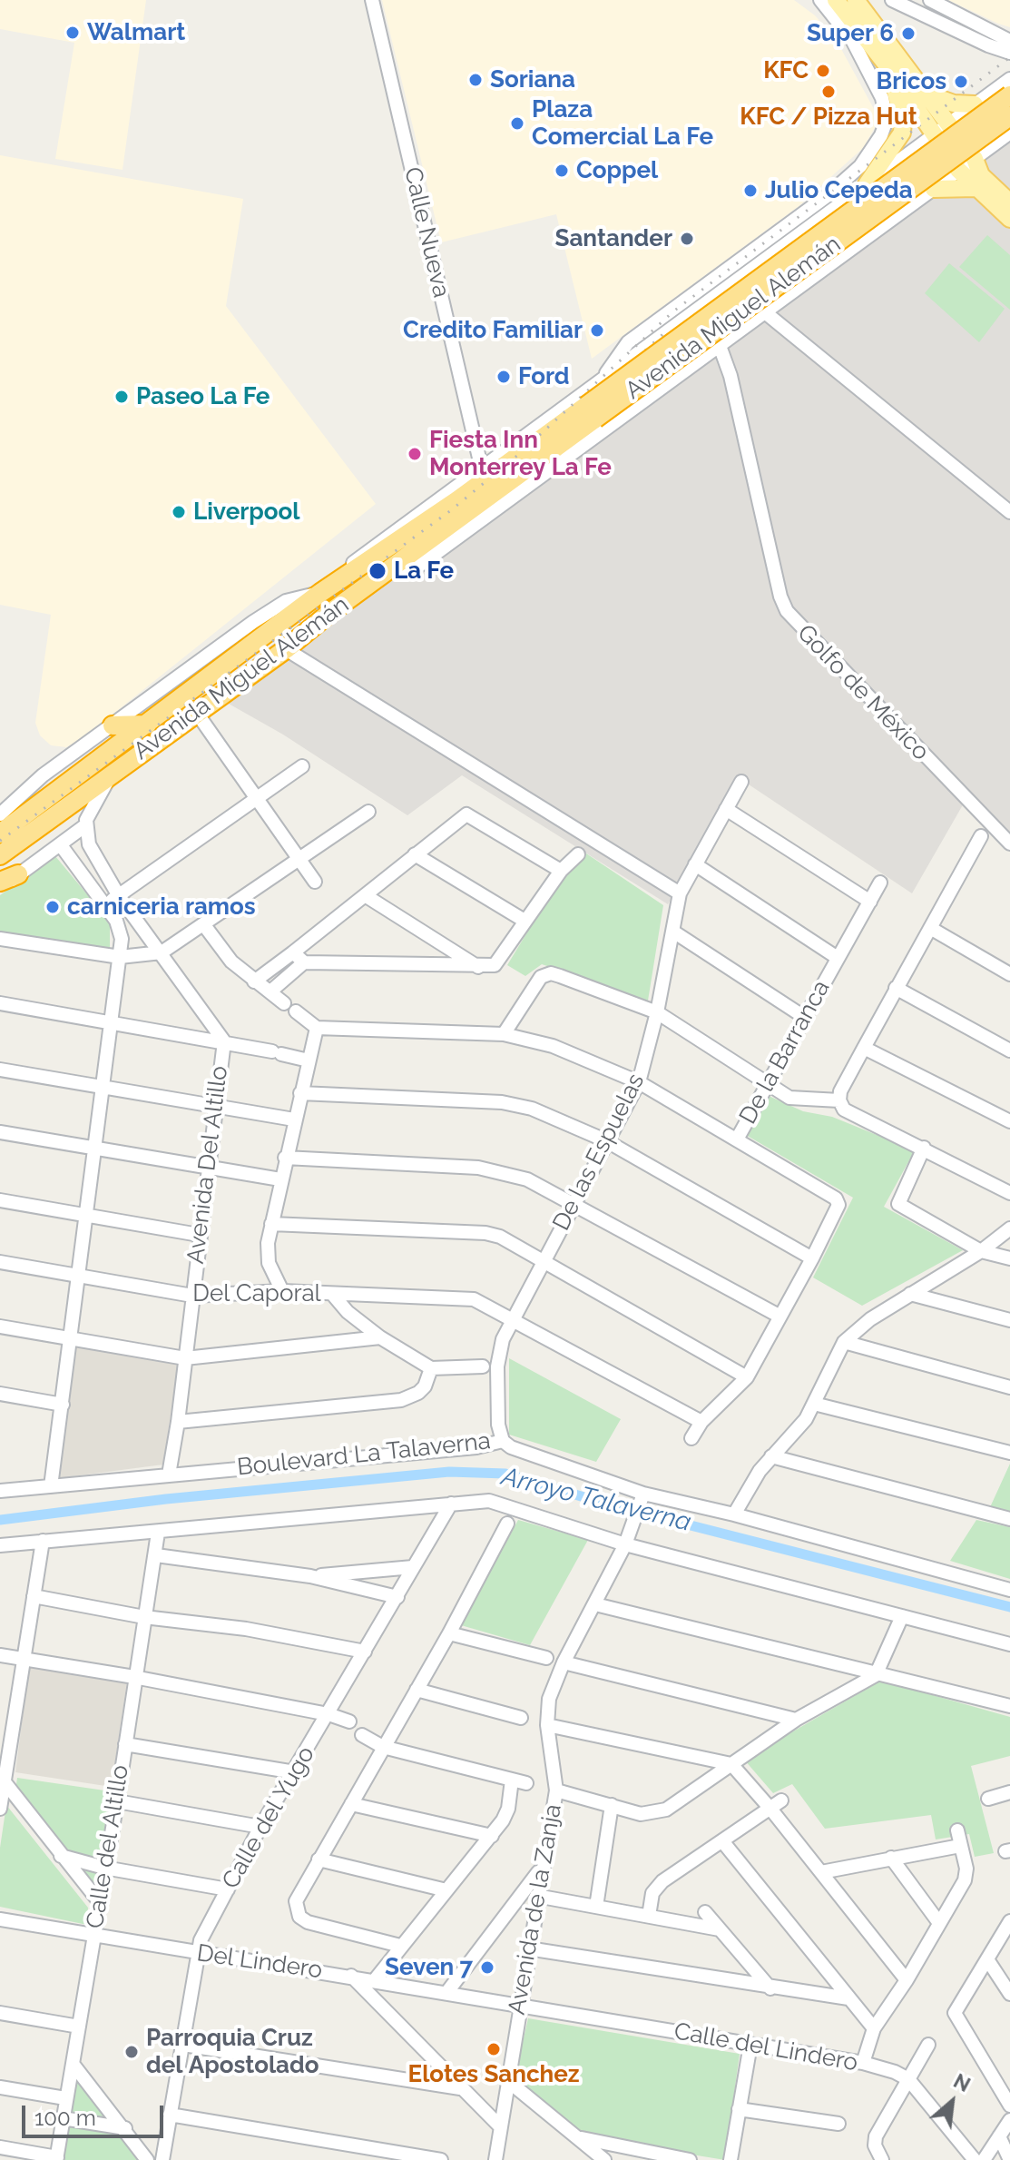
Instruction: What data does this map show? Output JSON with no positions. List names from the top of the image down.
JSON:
{
  "streets": {
    "highway": ["Avenida Miguel Alemán"],
    "street": [
      "Calle Nueva",
      "Golfo de México",
      "De la Barranca",
      "De las Espuelas",
      "Avenida Del Altillo",
      "Del Caporal",
      "Boulevard La Talaverna",
      "Calle del Yugo",
      "Calle del Altillo",
      "Avenida de la Zanja",
      "Del Lindero",
      "Calle del Lindero"
    ]
  },
  "crossings": [
    ["De la Barranca", "Del Caporal"],
    ["De las Espuelas", "Del Caporal"],
    ["De las Espuelas", "Boulevard La Talaverna"],
    ["Avenida Del Altillo", "Del Caporal"],
    ["Avenida Del Altillo", "Boulevard La Talaverna"],
    ["Boulevard La Talaverna", "Avenida de la Zanja"],
    ["Calle del Yugo", "Del Lindero"],
    ["Calle del Altillo", "Del Lindero"],
    ["Avenida de la Zanja", "Del Lindero"],
    ["Avenida de la Zanja", "Calle del Lindero"],
    ["Del Lindero", "Calle del Lindero"]
  ],
  "water": ["Arroyo Talaverna"],
  "places": [
    "Walmart",
    "Super 6",
    "KFC",
    "Soriana",
    "Bricos",
    "KFC / Pizza Hut",
    "Plaza Comercial La Fe",
    "Coppel",
    "Julio Cepeda",
    "Santander",
    "Credito Familiar",
    "Ford",
    "Paseo La Fe",
    "Fiesta Inn Monterrey La Fe",
    "Liverpool",
    "La Fe",
    "carniceria ramos",
    "Seven 7",
    "Elotes Sanchez",
    "Parroquia Cruz del Apostolado"
  ],
  "scale_bar": "100 m",
  "north": "top right"
}
